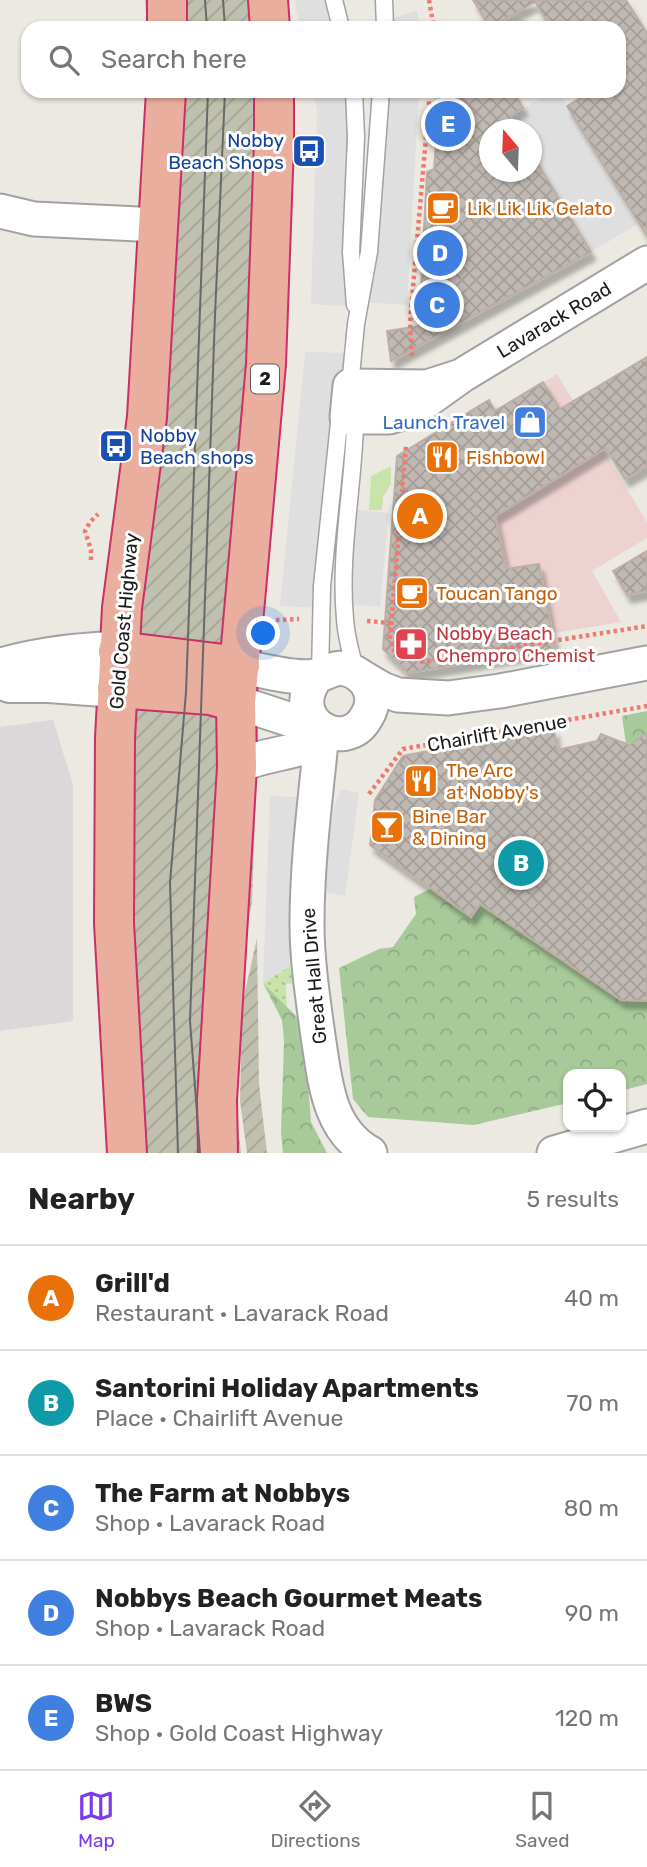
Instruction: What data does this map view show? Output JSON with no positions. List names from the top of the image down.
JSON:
{
  "streets": {
    "highway": ["2", "Gold Coast Highway"],
    "street": ["Lavarack Road", "Chairlift Avenue", "Great Hall Drive"]
  },
  "crossings": [
    ["2", "Chairlift Avenue"],
    ["Chairlift Avenue", "Great Hall Drive"]
  ],
  "places": {
    "bus stop": ["Nobby Beach Shops", "Nobby Beach shops"],
    "cafe": ["Lik Lik Lik Gelato", "Toucan Tango"],
    "shop": ["Launch Travel"],
    "restaurant": ["Fishbowl", "The Arc at Nobby's"],
    "pharmacy": ["Nobby Beach Chempro Chemist"],
    "bar": ["Bine Bar & Dining"]
  },
  "north": "top",
  "page": {
    "search": "Search here",
    "pins": [
      "E",
      "D",
      "C",
      "A",
      "B"
    ],
    "heading": ["Nearby", "5 results"],
    "list": [
      {
        "mark": "A",
        "name": "Grill'd",
        "note": "Restaurant · Lavarack Road",
        "value": "40 m"
      },
      {
        "mark": "B",
        "name": "Santorini Holiday Apartments",
        "note": "Place · Chairlift Avenue",
        "value": "70 m"
      },
      {
        "mark": "C",
        "name": "The Farm at Nobbys",
        "note": "Shop · Lavarack Road",
        "value": "80 m"
      },
      {
        "mark": "D",
        "name": "Nobbys Beach Gourmet Meats",
        "note": "Shop · Lavarack Road",
        "value": "90 m"
      },
      {
        "mark": "E",
        "name": "BWS",
        "note": "Shop · Gold Coast Highway",
        "value": "120 m"
      }
    ],
    "nav": ["Map", "Directions", "Saved"]
  }
}
